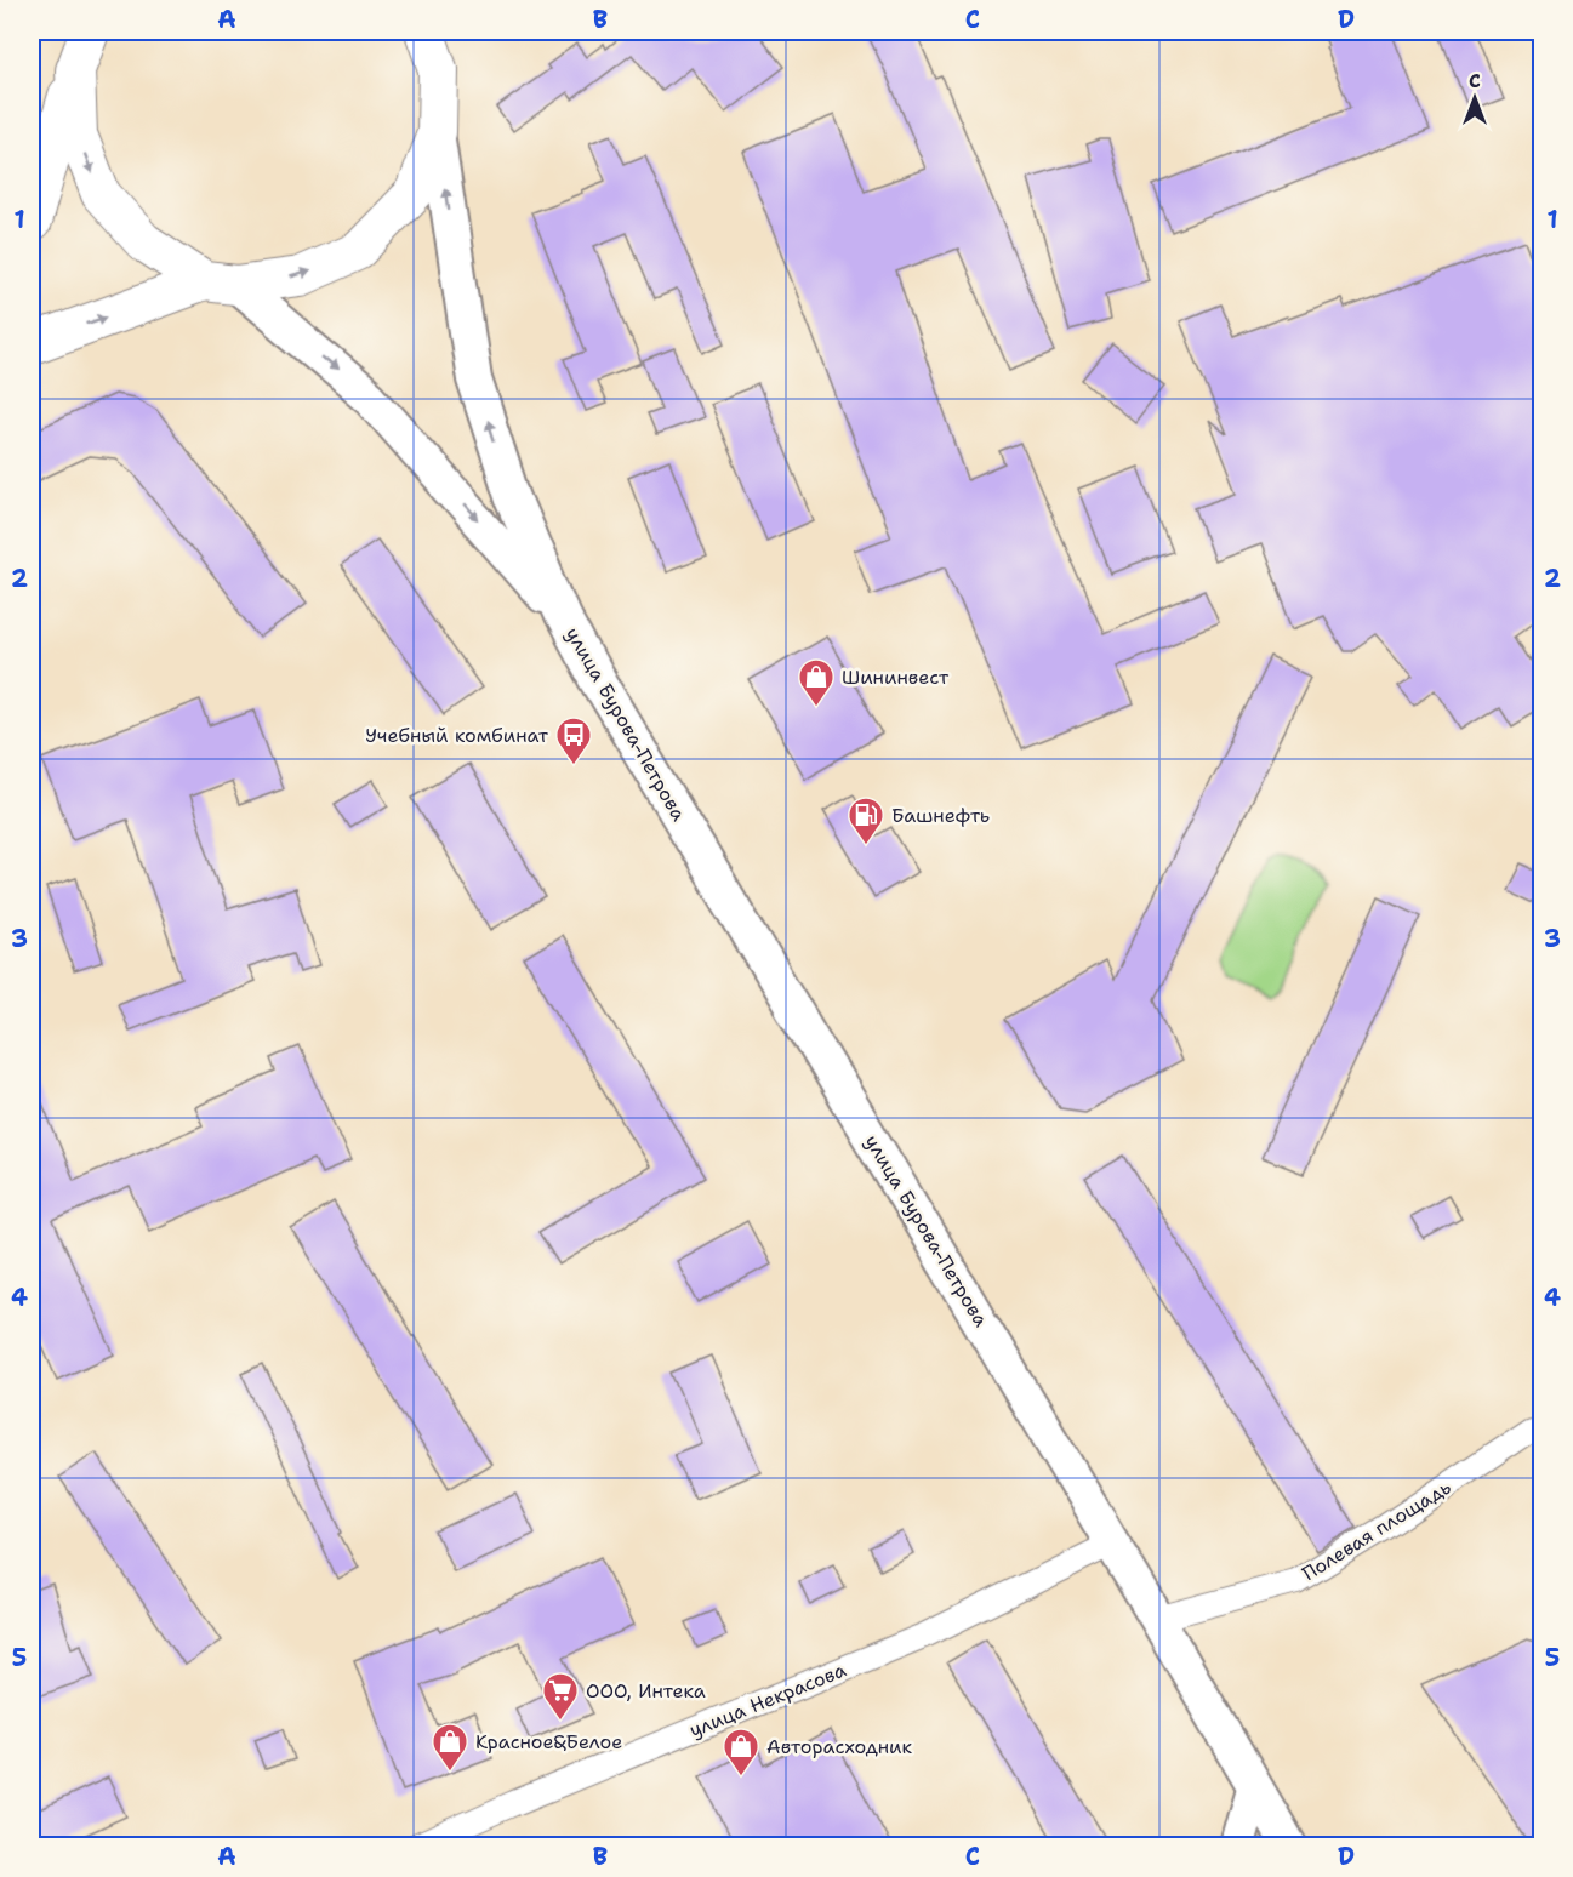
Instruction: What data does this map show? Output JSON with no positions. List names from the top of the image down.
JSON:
{
  "streets": {
    "main road": ["улица Бурова-Петрова"],
    "street": ["Полевая площадь", "улица Некрасова"]
  },
  "crossings": [
    ["улица Бурова-Петрова", "Полевая площадь"],
    ["улица Бурова-Петрова", "улица Некрасова"]
  ],
  "places": {
    "shop": ["Шининвест", "Красное&Белое", "Авторасходник"],
    "bus stop": ["Учебный комбинат"],
    "fuel station": ["Башнефть"],
    "supermarket": ["ООО, Интека"]
  },
  "north": "top",
  "grid": {
    "columns": [
      "A",
      "B",
      "C",
      "D"
    ],
    "rows": [
      "1",
      "2",
      "3",
      "4",
      "5"
    ]
  }
}
